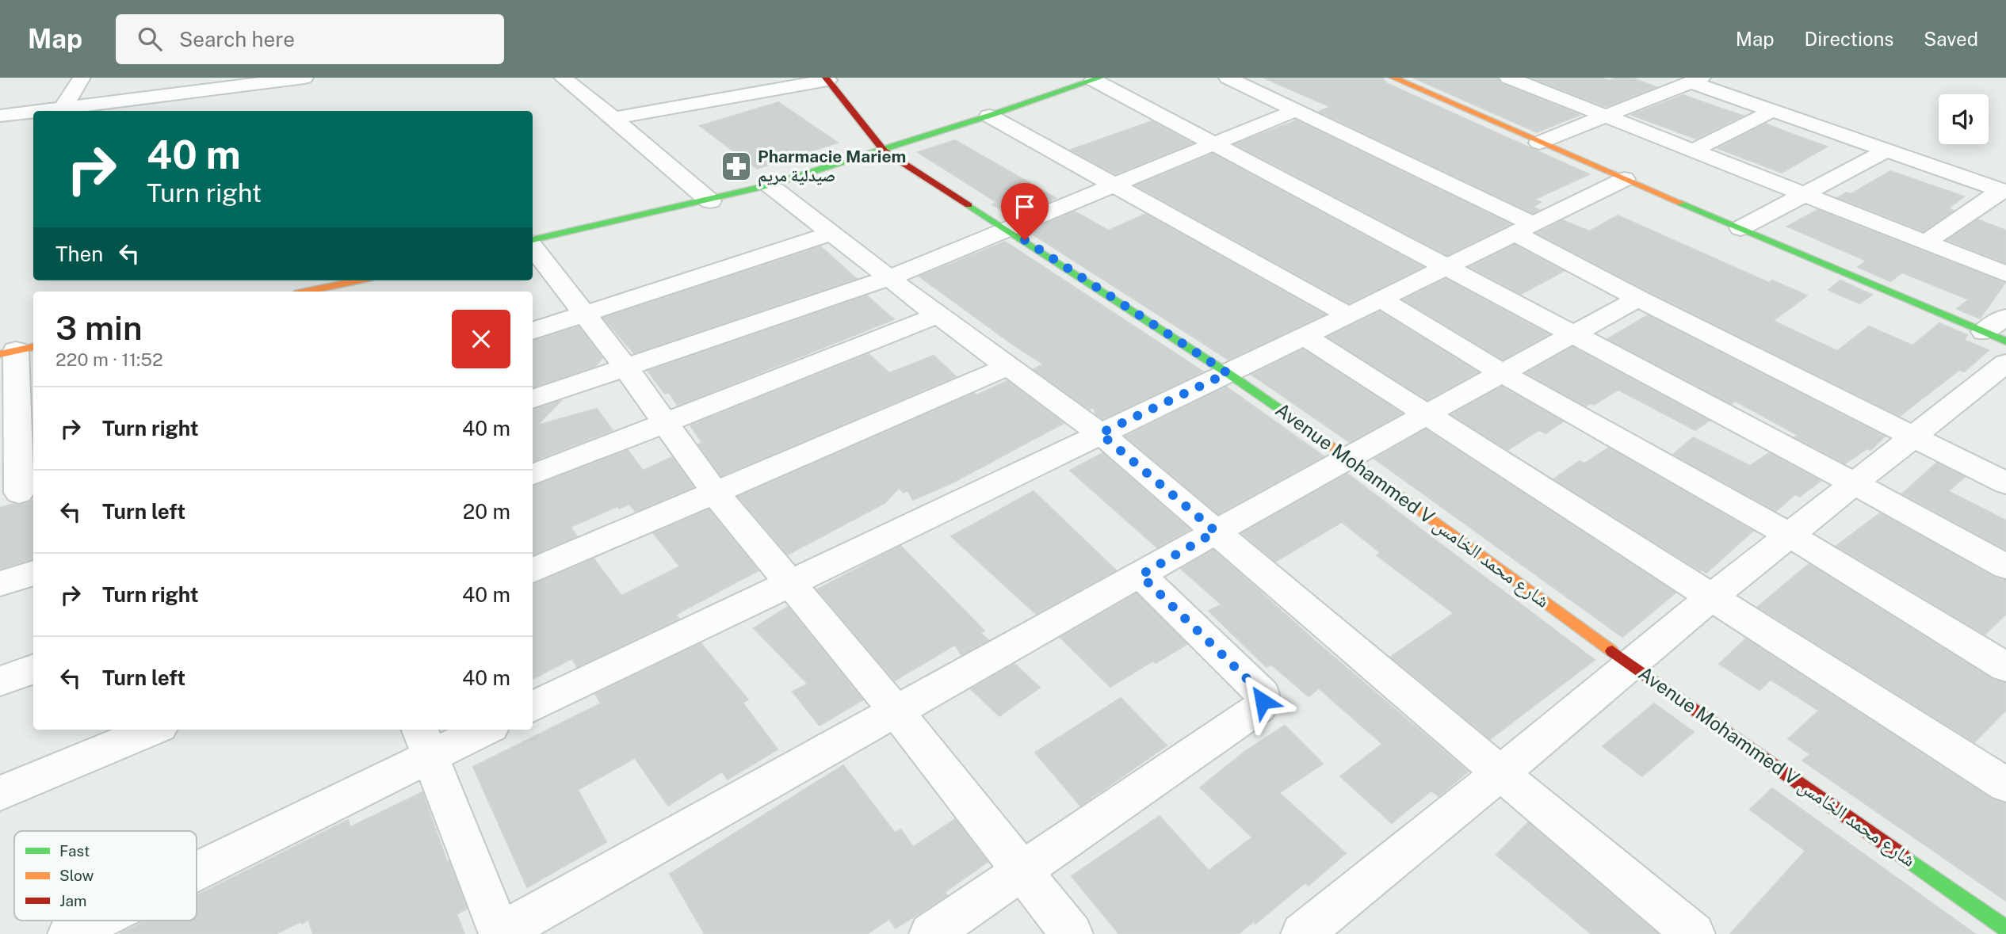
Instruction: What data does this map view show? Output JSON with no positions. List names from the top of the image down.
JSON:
{
  "streets": {
    "street": ["Avenue Mohammed V شارع محمد الخامس"]
  },
  "places": {
    "pharmacy": ["Pharmacie Mariem صيدلية مريم"]
  },
  "legend": ["Fast", "Slow", "Jam"],
  "page": {
    "header": "Map",
    "search": "Search here",
    "nav": ["Map", "Directions", "Saved"],
    "turn": ["40 m", "Turn right"],
    "then": "Then",
    "heading": ["3 min", "220 m · 11:52"],
    "list": [
      {
        "name": "Turn right",
        "value": "40 m"
      },
      {
        "name": "Turn left",
        "value": "20 m"
      },
      {
        "name": "Turn right",
        "value": "40 m"
      },
      {
        "name": "Turn left",
        "value": "40 m"
      }
    ]
  }
}
